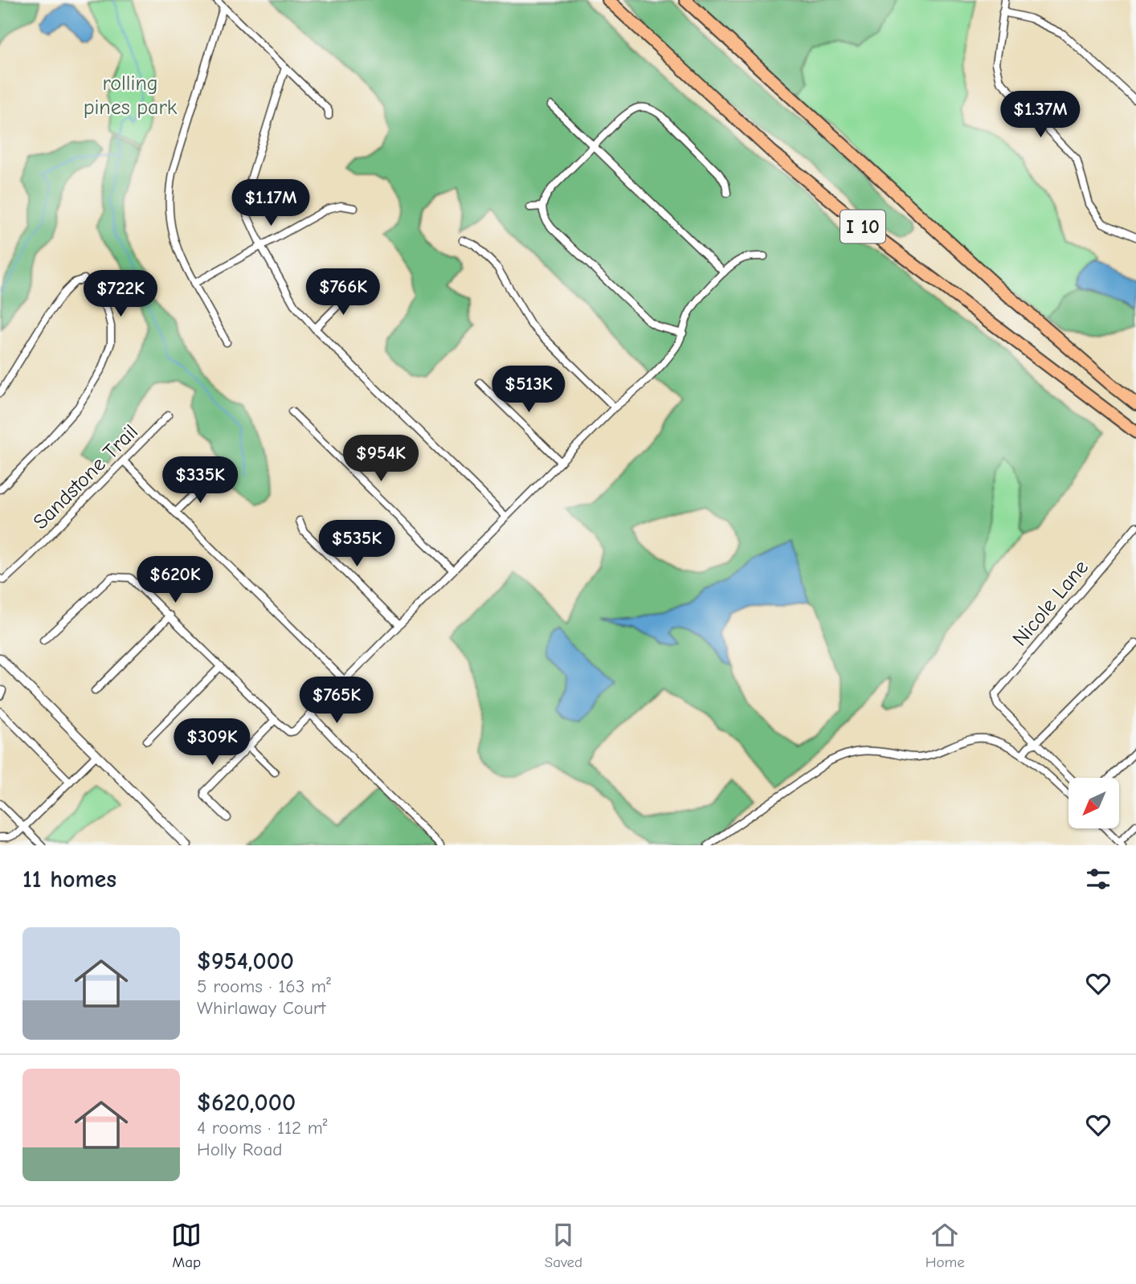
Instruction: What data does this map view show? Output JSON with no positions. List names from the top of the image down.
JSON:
{
  "streets": {
    "highway": ["I 10"],
    "street": ["Sandstone Trail", "Nicole Lane"]
  },
  "parks": ["rolling pines park"],
  "north": "bottom left",
  "page": {
    "price": [
      "$1.37M",
      "$1.17M",
      "$766K",
      "$722K",
      "$513K",
      "$954K",
      "$335K",
      "$535K",
      "$620K",
      "$765K",
      "$309K"
    ],
    "heading": "11 homes",
    "list": [
      {
        "name": "$954,000",
        "note": "5 rooms · 163 m² · Whirlaway Court"
      },
      {
        "name": "$620,000",
        "note": "4 rooms · 112 m² · Holly Road"
      }
    ],
    "tabs": ["Map", "Saved", "Home"]
  }
}
